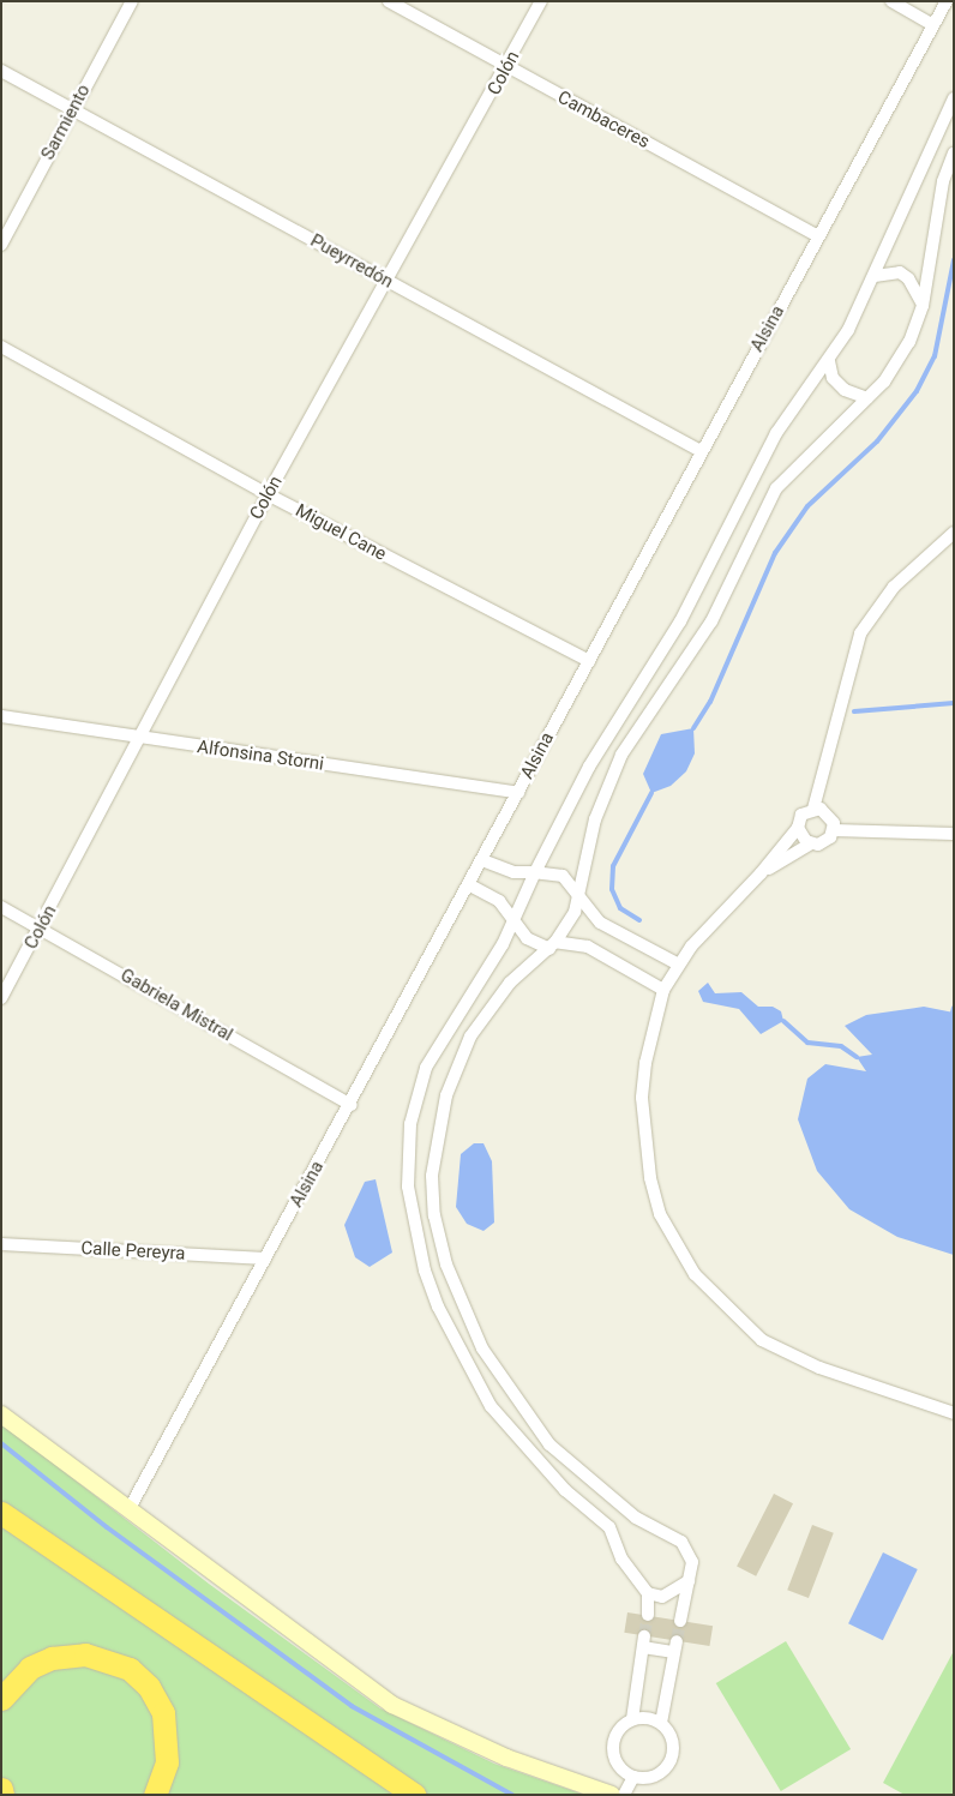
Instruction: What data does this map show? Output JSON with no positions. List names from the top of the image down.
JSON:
{
  "streets": {
    "street": [
      "Colón",
      "Cambaceres",
      "Sarmiento",
      "Pueyrredón",
      "Alsina",
      "Miguel Cane",
      "Alfonsina Storni",
      "Gabriela Mistral",
      "Calle Pereyra"
    ]
  },
  "crossings": [
    ["Colón", "Cambaceres"],
    ["Colón", "Pueyrredón"],
    ["Colón", "Miguel Cane"],
    ["Colón", "Alfonsina Storni"],
    ["Colón", "Gabriela Mistral"],
    ["Cambaceres", "Alsina"],
    ["Sarmiento", "Pueyrredón"],
    ["Pueyrredón", "Alsina"],
    ["Alsina", "Miguel Cane"],
    ["Alsina", "Alfonsina Storni"],
    ["Alsina", "Gabriela Mistral"],
    ["Alsina", "Calle Pereyra"]
  ]
}
